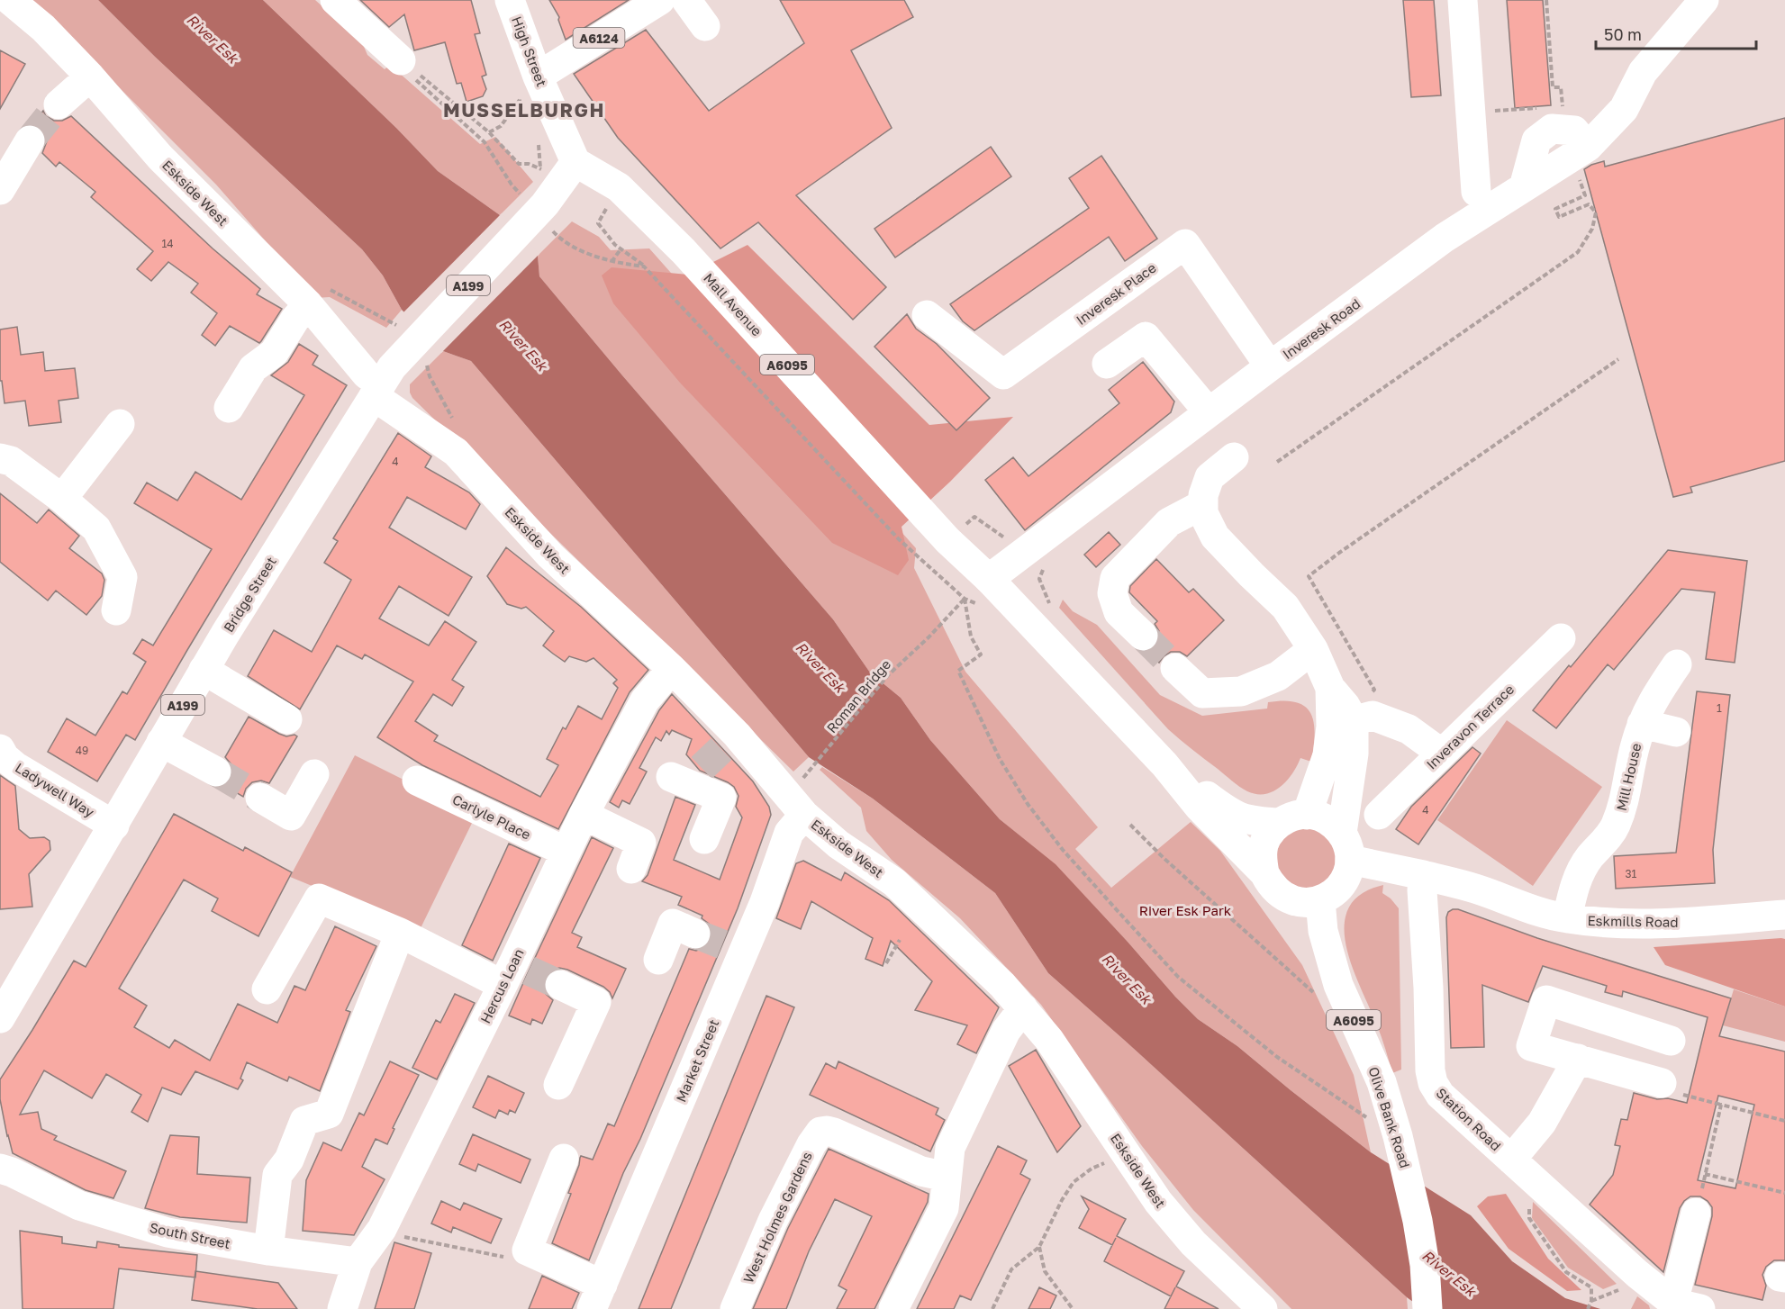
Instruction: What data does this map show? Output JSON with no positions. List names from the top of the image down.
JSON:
{
  "streets": {
    "street": [
      "A6124",
      "High Street",
      "Eskside West",
      "A199",
      "Inveresk Place",
      "Mall Avenue",
      "Inveresk Road",
      "A6095",
      "Bridge Street",
      "Inveravon Terrace",
      "Mill House",
      "Ladywell Way",
      "Carlyle Place",
      "Eskmills Road",
      "Hercus Loan",
      "Market Street",
      "Olive Bank Road",
      "Station Road",
      "West Holmes Gardens",
      "South Street"
    ],
    "path": ["Roman Bridge"]
  },
  "crossings": [
    ["A6124", "High Street"],
    ["High Street", "Mall Avenue"],
    ["High Street", "Bridge Street"],
    ["Eskside West", "Bridge Street"],
    ["Eskside West", "Hercus Loan"],
    ["Eskside West", "Market Street"],
    ["Inveresk Place", "Inveresk Road"],
    ["Mall Avenue", "Inveresk Road"],
    ["Mall Avenue", "A6095"],
    ["Mall Avenue", "Bridge Street"],
    ["Inveresk Road", "A6095"],
    ["A6095", "Olive Bank Road"],
    ["Bridge Street", "Ladywell Way"],
    ["Mill House", "Eskmills Road"],
    ["Carlyle Place", "Hercus Loan"],
    ["Eskmills Road", "Station Road"],
    ["Hercus Loan", "South Street"]
  ],
  "districts": ["MUSSELBURGH"],
  "water": ["River Esk"],
  "parks": ["River Esk Park"],
  "house_numbers": [
    "14",
    "4",
    "1",
    "49",
    "4",
    "31"
  ],
  "scale_bar": "50 m"
}
